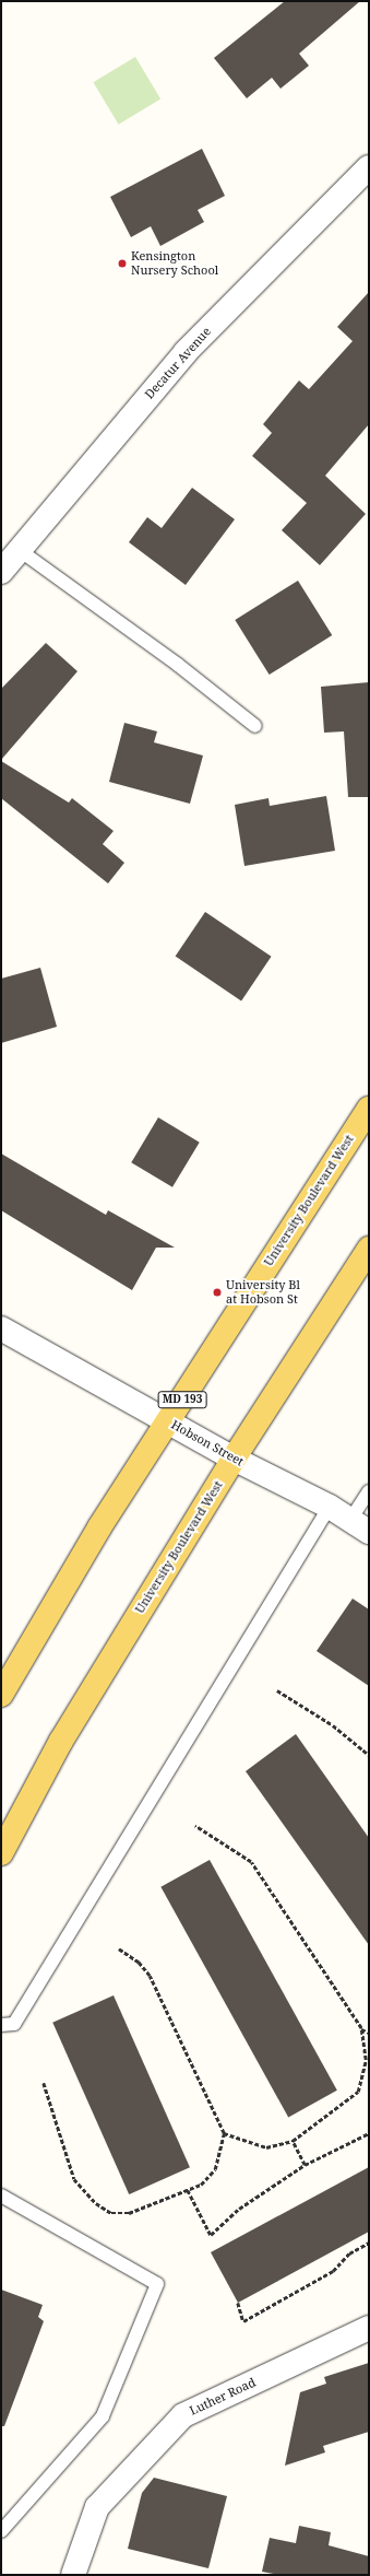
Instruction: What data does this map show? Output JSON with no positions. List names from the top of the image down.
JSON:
{
  "streets": {
    "main road": ["University Boulevard West", "MD 193"],
    "street": ["Decatur Avenue", "Hobson Street", "Luther Road"]
  },
  "crossings": [
    ["University Boulevard West", "Hobson Street"]
  ],
  "places": ["Kensington Nursery School", "University Bl at Hobson St"]
}
